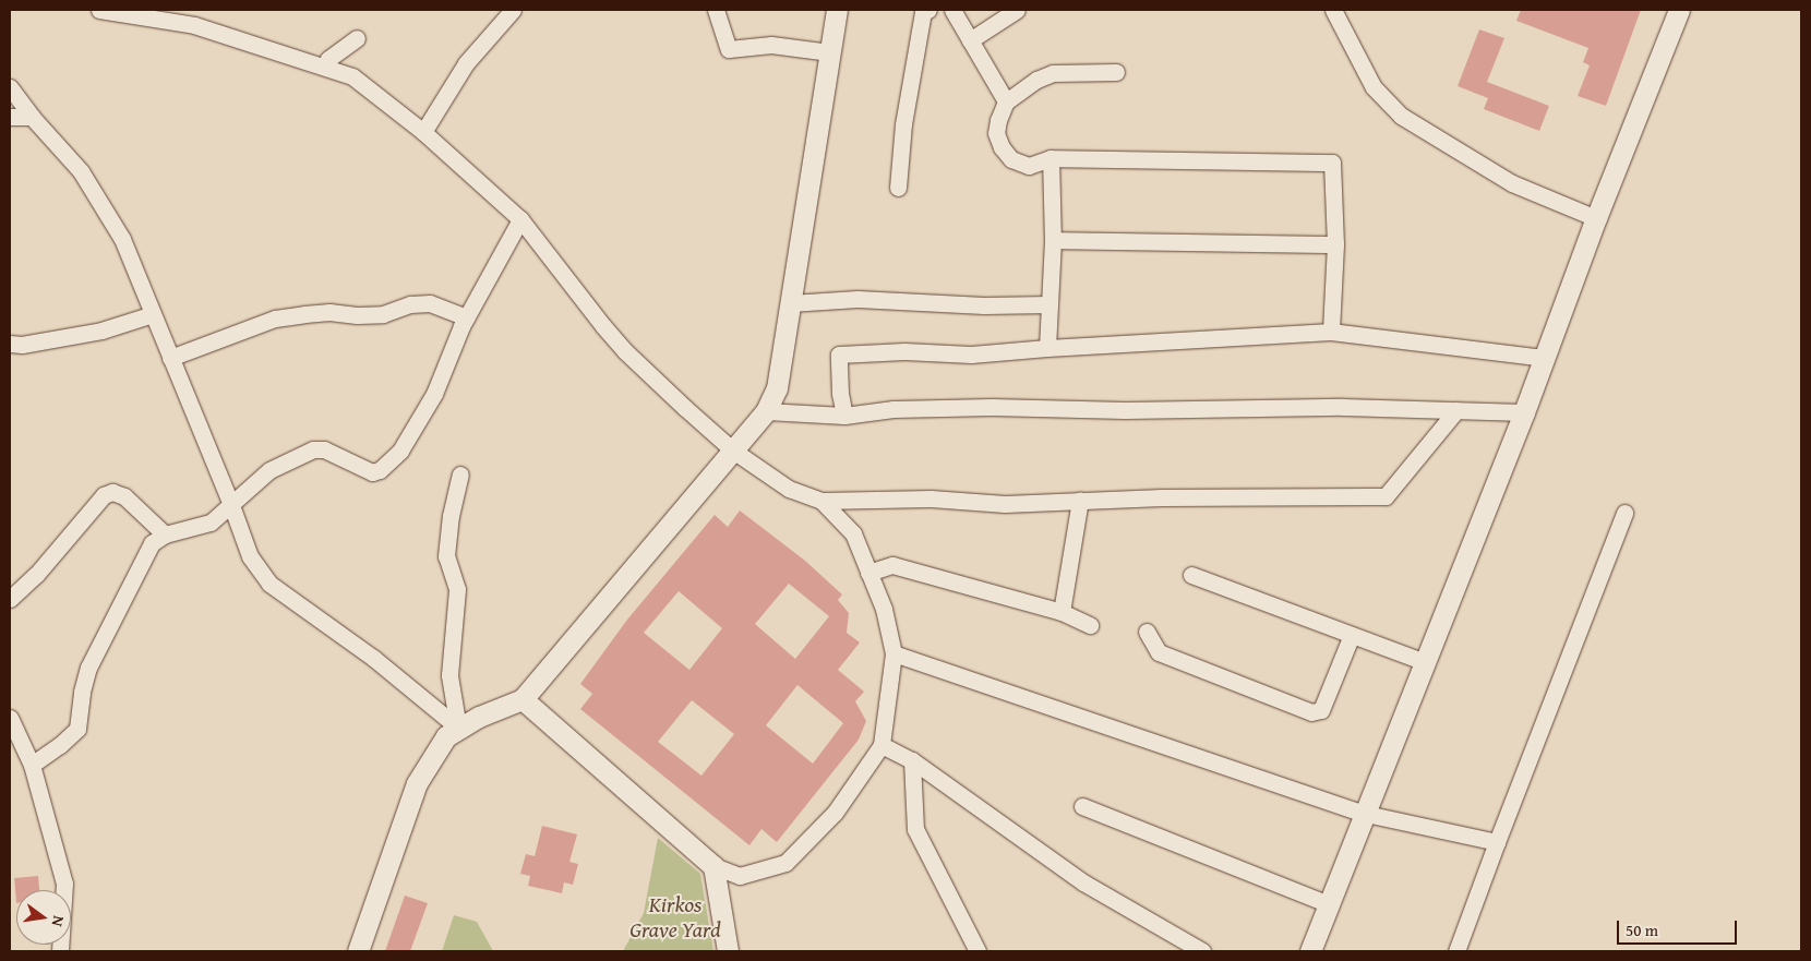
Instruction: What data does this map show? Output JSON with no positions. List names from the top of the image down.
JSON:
{
  "parks": ["Kirkos Grave Yard"],
  "scale_bar": "50 m",
  "north": "right"
}
